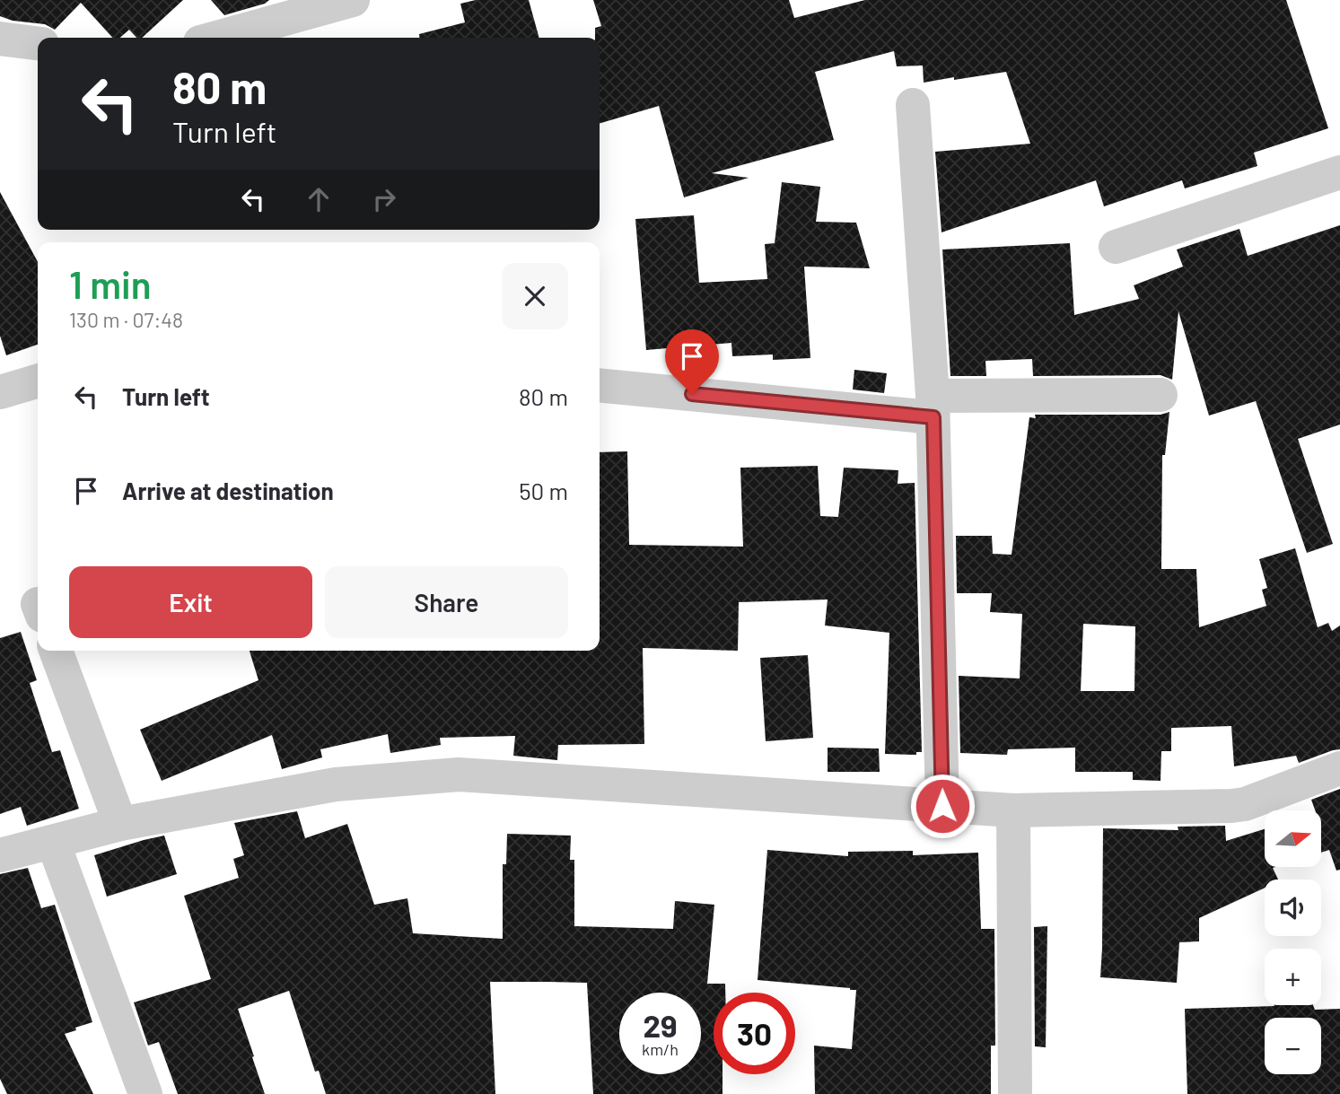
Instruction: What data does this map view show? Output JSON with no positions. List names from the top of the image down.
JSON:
{
  "north": "right",
  "page": {
    "turn": ["80 m", "Turn left"],
    "heading": ["1 min", "130 m · 07:48"],
    "list": [
      {
        "name": "Turn left",
        "value": "80 m"
      },
      {
        "name": "Arrive at destination",
        "value": "50 m"
      }
    ],
    "buttons": ["Exit", "Share"],
    "map_buttons": ["+", "−"],
    "speed": "29 km/h",
    "limit": "30"
  }
}
